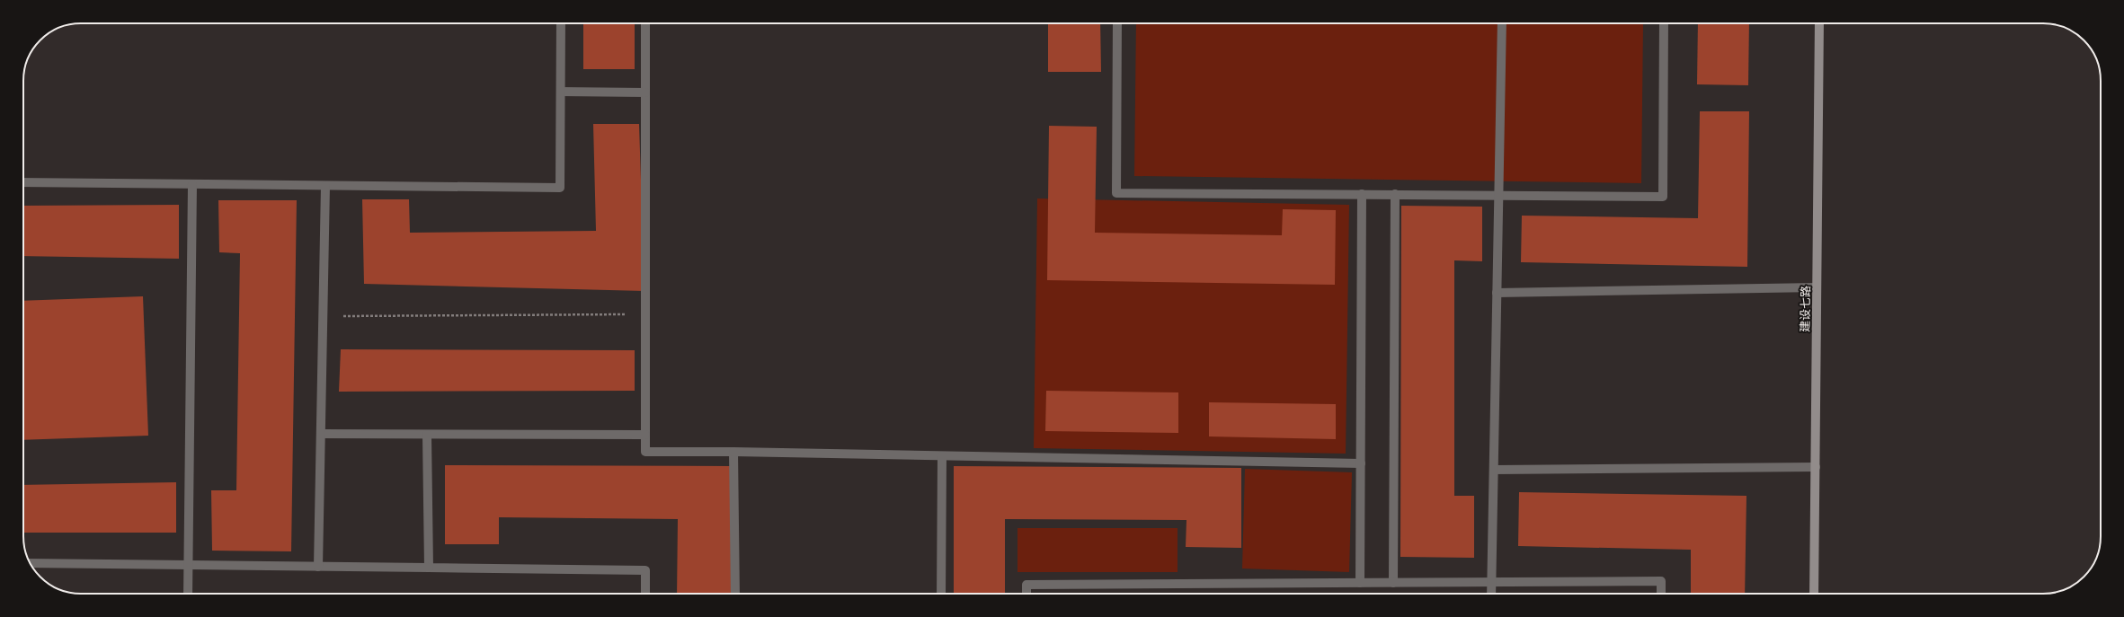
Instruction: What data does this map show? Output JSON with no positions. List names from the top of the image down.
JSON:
{
  "streets": {
    "main road": ["建设七路"]
  }
}
